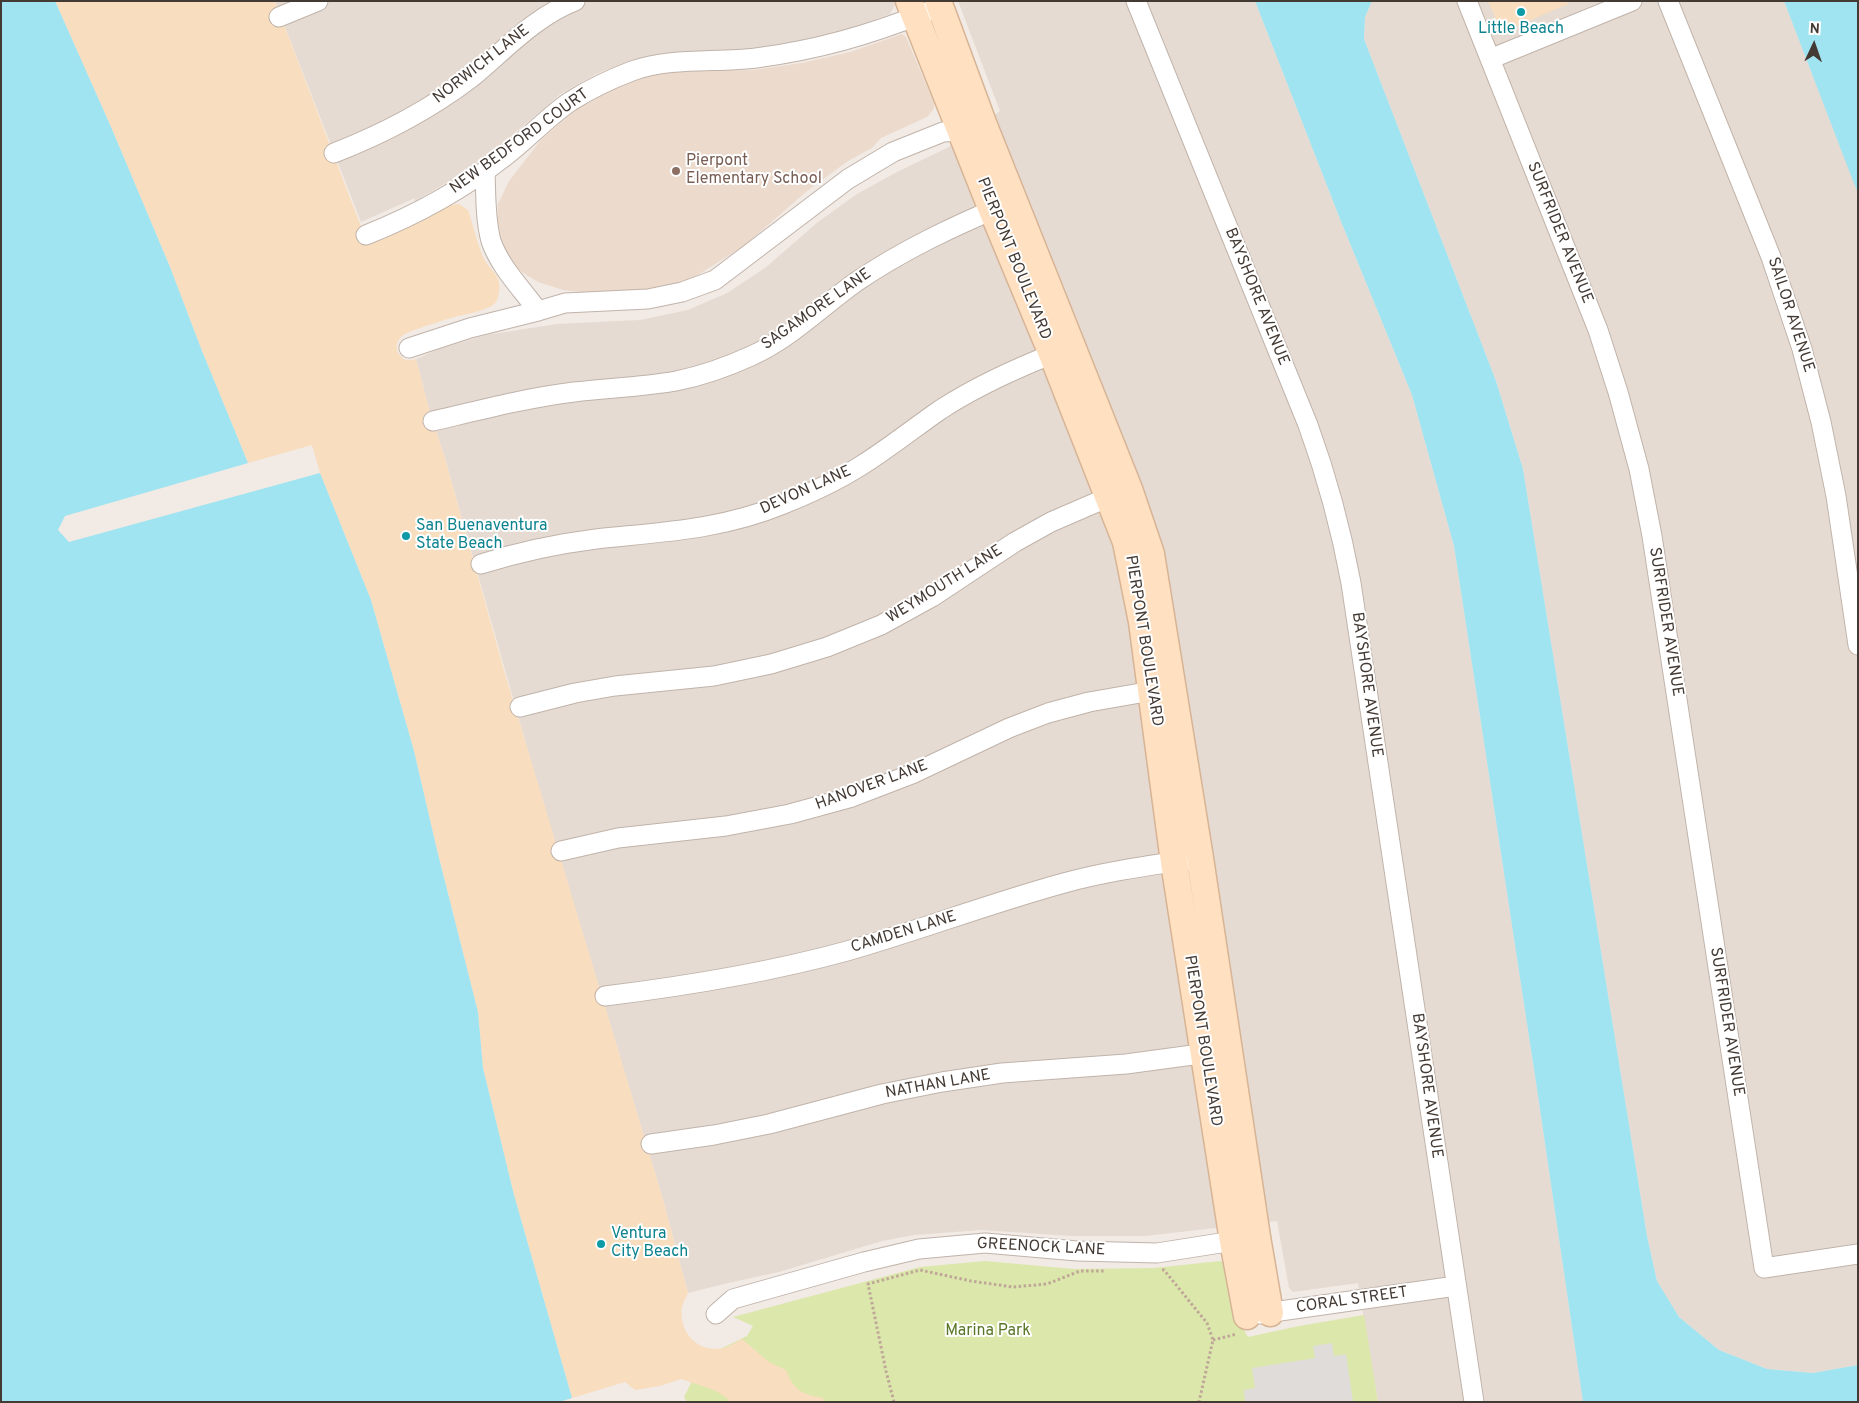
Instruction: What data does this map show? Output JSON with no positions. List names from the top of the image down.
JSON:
{
  "streets": {
    "street": [
      "NORWICH LANE",
      "NEW BEDFORD COURT",
      "SURFRIDER AVENUE",
      "PIERPONT BOULEVARD",
      "BAYSHORE AVENUE",
      "SAGAMORE LANE",
      "SAILOR AVENUE",
      "DEVON LANE",
      "WEYMOUTH LANE",
      "HANOVER LANE",
      "CAMDEN LANE",
      "NATHAN LANE",
      "GREENOCK LANE",
      "CORAL STREET"
    ]
  },
  "crossings": [
    ["NEW BEDFORD COURT", "PIERPONT BOULEVARD"],
    ["PIERPONT BOULEVARD", "SAGAMORE LANE"],
    ["PIERPONT BOULEVARD", "DEVON LANE"],
    ["PIERPONT BOULEVARD", "WEYMOUTH LANE"],
    ["PIERPONT BOULEVARD", "HANOVER LANE"],
    ["PIERPONT BOULEVARD", "CAMDEN LANE"],
    ["PIERPONT BOULEVARD", "NATHAN LANE"],
    ["PIERPONT BOULEVARD", "GREENOCK LANE"],
    ["PIERPONT BOULEVARD", "CORAL STREET"],
    ["BAYSHORE AVENUE", "CORAL STREET"]
  ],
  "parks": ["Marina Park"],
  "places": [
    "Little Beach",
    "Pierpont Elementary School",
    "San Buenaventura State Beach",
    "Ventura City Beach"
  ],
  "north": "top"
}
